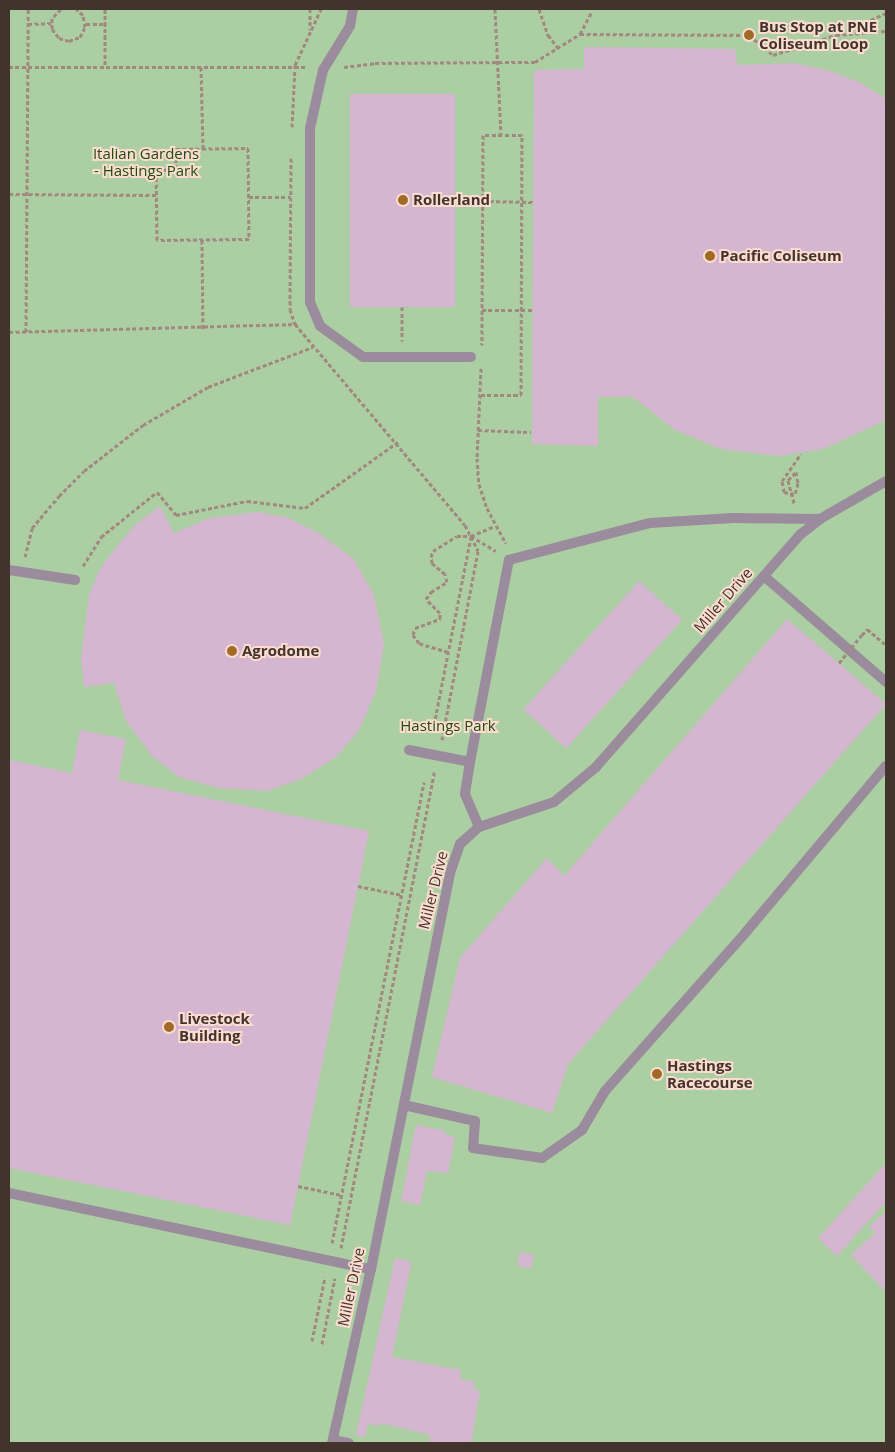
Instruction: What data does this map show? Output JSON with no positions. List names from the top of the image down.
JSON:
{
  "streets": {
    "street": ["Miller Drive"]
  },
  "parks": ["Italian Gardens - Hastings Park", "Hastings Park"],
  "places": [
    "Bus Stop at PNE Coliseum Loop",
    "Rollerland",
    "Pacific Coliseum",
    "Agrodome",
    "Livestock Building",
    "Hastings Racecourse"
  ]
}
